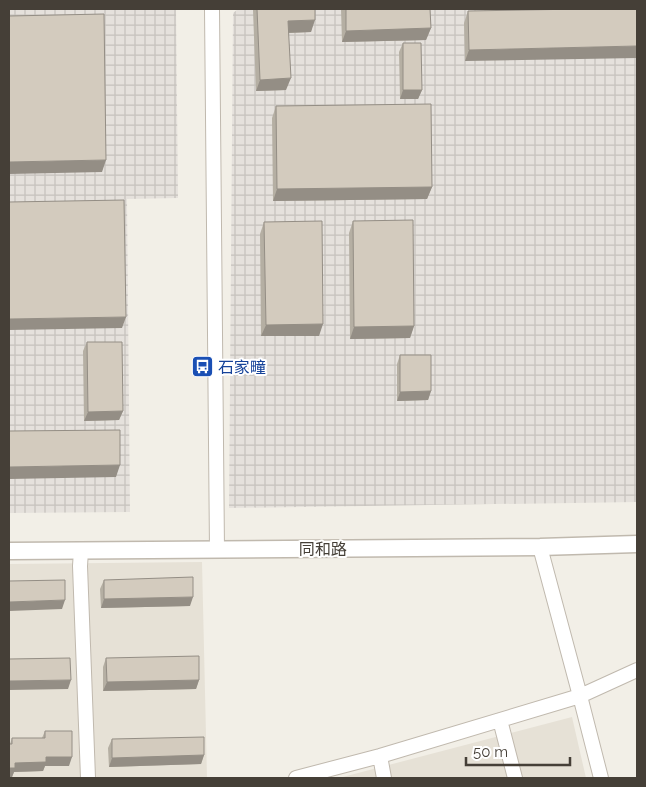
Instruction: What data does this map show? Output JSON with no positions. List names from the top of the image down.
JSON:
{
  "streets": {
    "street": ["同和路"]
  },
  "places": {
    "bus stop": ["石家疃"]
  },
  "scale_bar": "50 m"
}
